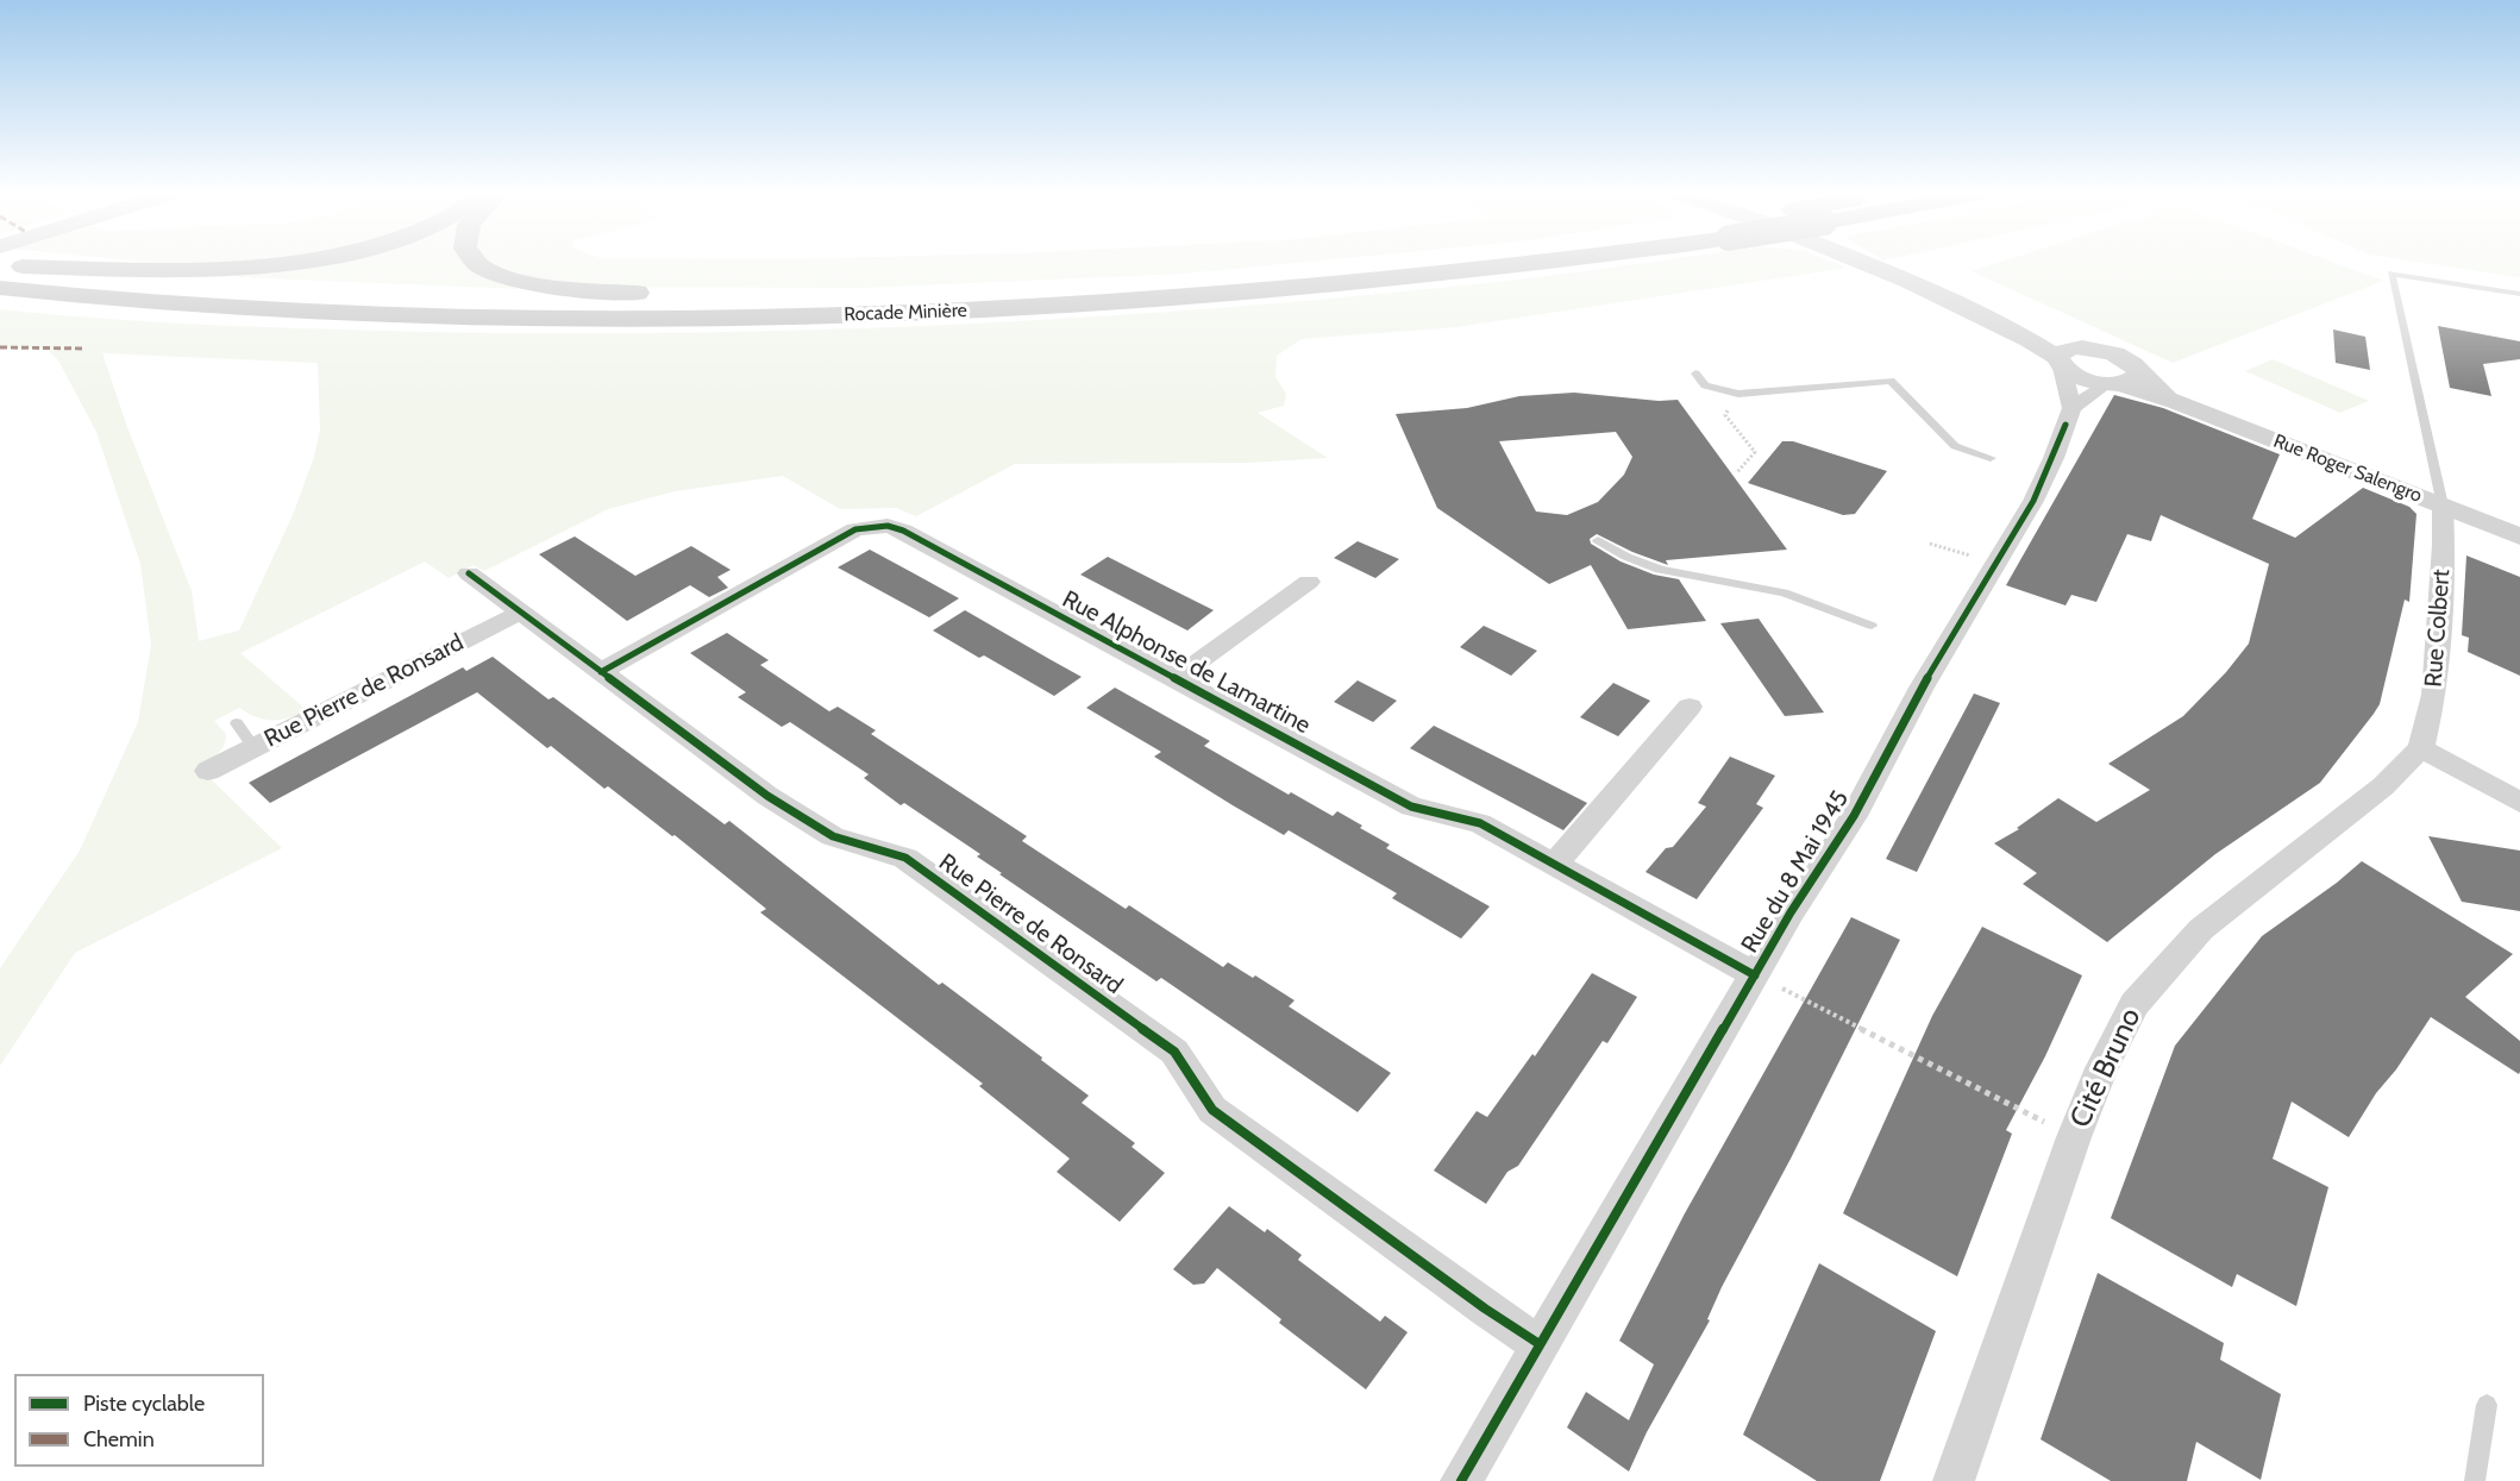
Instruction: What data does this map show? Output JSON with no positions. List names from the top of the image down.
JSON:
{
  "streets": {
    "highway": ["Rocade Minière"],
    "street": [
      "Rue Roger Salengro",
      "Rue Colbert",
      "Rue Alphonse de Lamartine",
      "Rue Pierre de Ronsard",
      "Rue du 8 Mai 1945",
      "Cité Bruno"
    ]
  },
  "crossings": [
    ["Rue Roger Salengro", "Rue Colbert"],
    ["Rue Colbert", "Cité Bruno"],
    ["Rue Alphonse de Lamartine", "Rue Pierre de Ronsard"],
    ["Rue Alphonse de Lamartine", "Rue du 8 Mai 1945"],
    ["Rue Pierre de Ronsard", "Rue du 8 Mai 1945"]
  ],
  "legend": ["Piste cyclable", "Chemin"]
}
